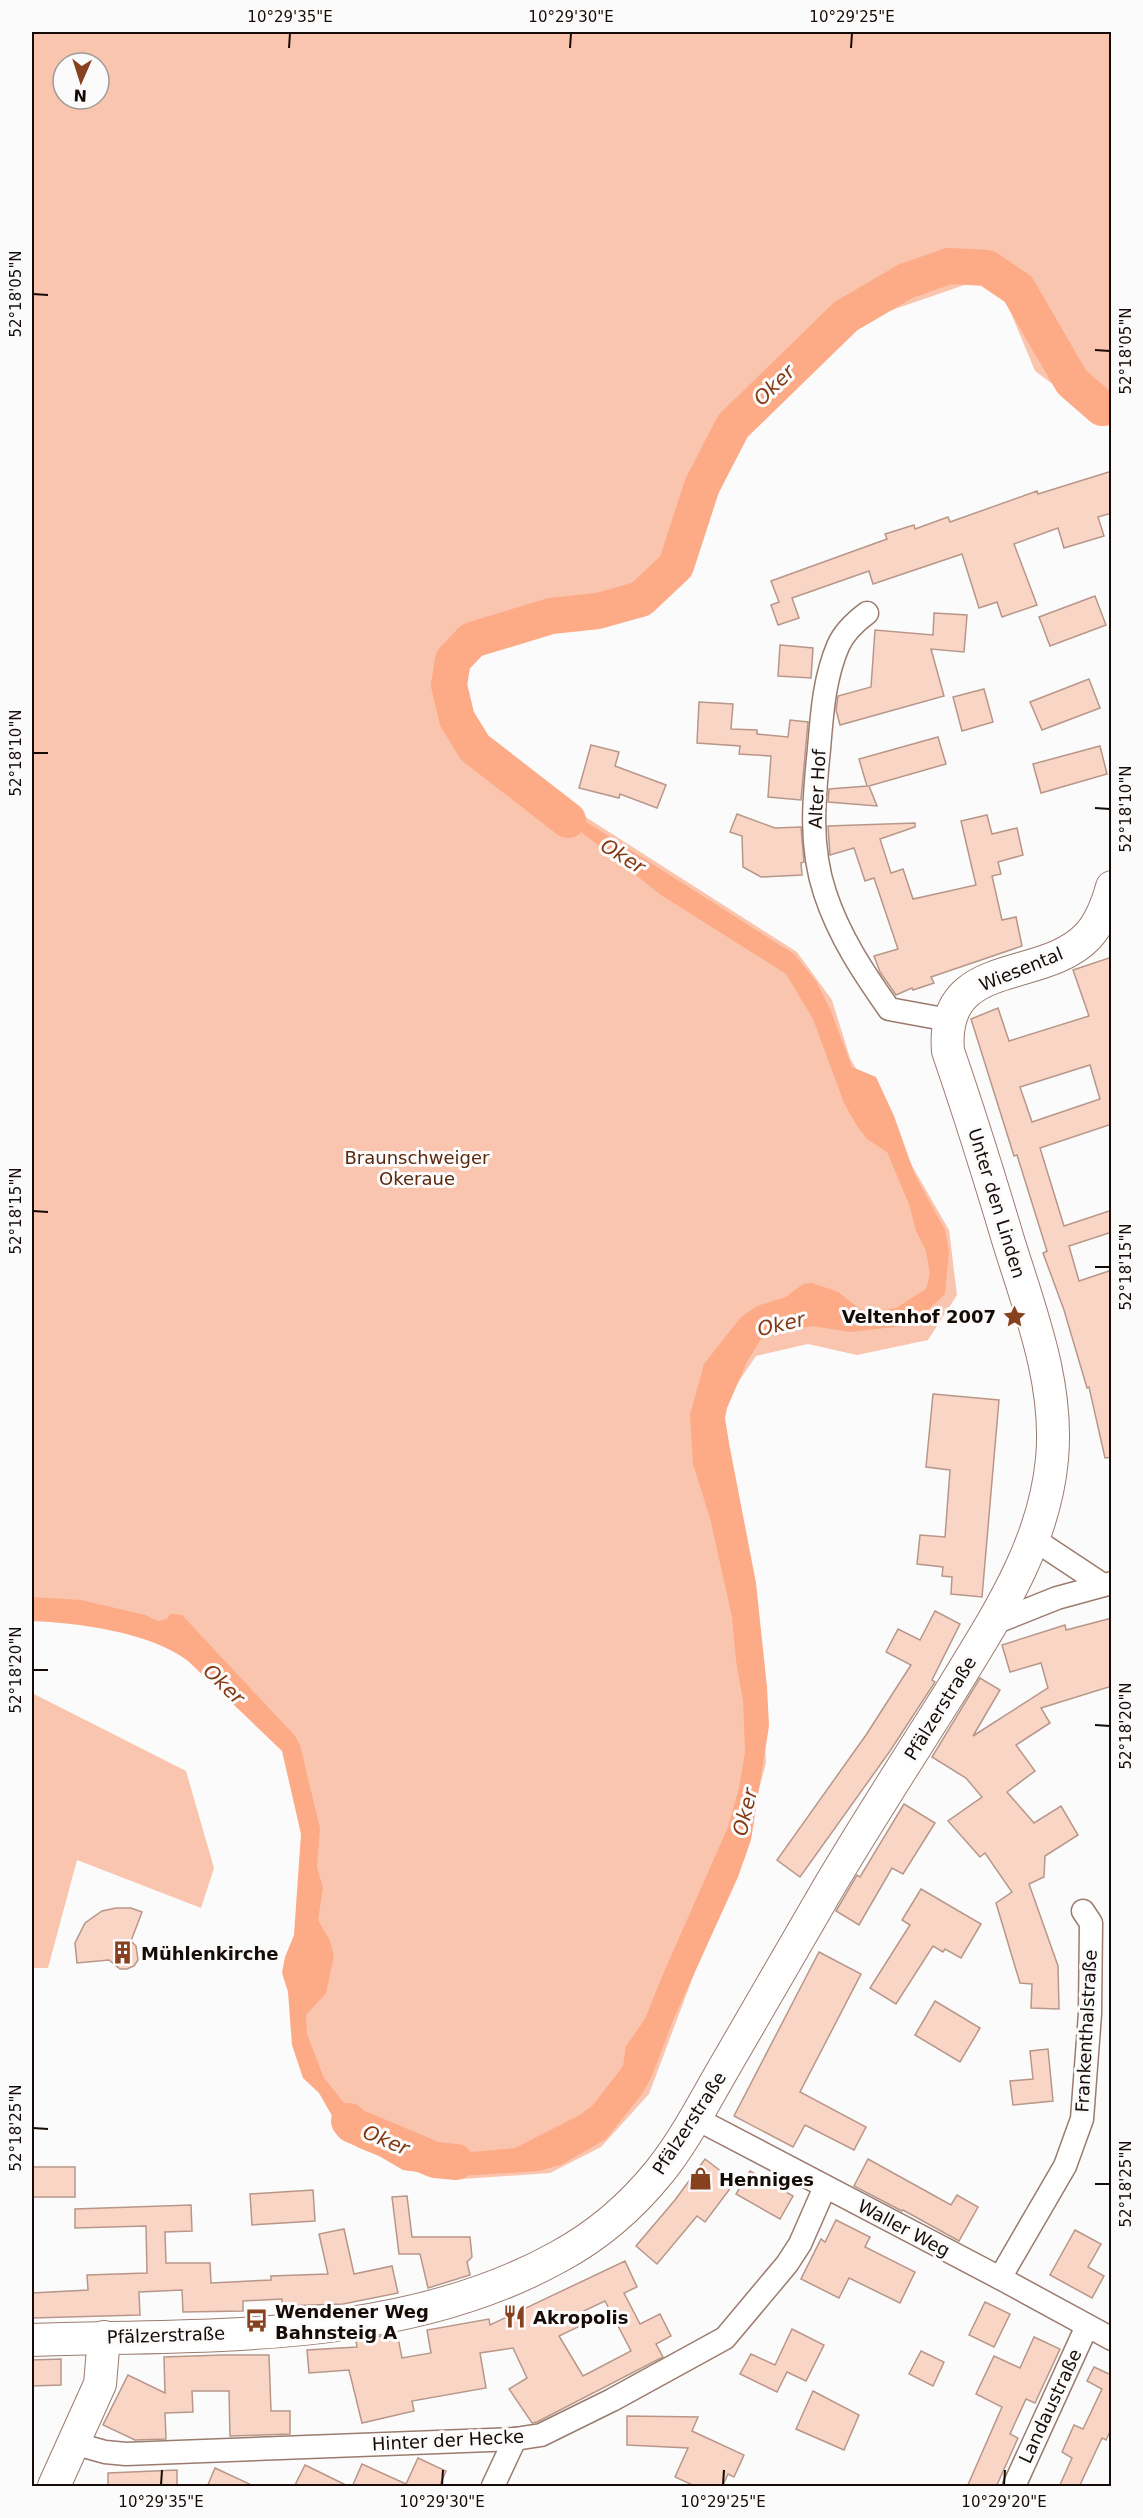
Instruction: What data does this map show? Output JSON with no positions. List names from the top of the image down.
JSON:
{
  "streets": {
    "street": [
      "Alter Hof",
      "Wiesental",
      "Unter den Linden",
      "Pfälzerstraße",
      "Frankenthalstraße",
      "Waller Weg",
      "Landaustraße",
      "Hinter der Hecke"
    ]
  },
  "crossings": [
    ["Alter Hof", "Unter den Linden"],
    ["Wiesental", "Unter den Linden"],
    ["Unter den Linden", "Pfälzerstraße"],
    ["Pfälzerstraße", "Waller Weg"],
    ["Frankenthalstraße", "Waller Weg"],
    ["Waller Weg", "Landaustraße"],
    ["Waller Weg", "Hinter der Hecke"]
  ],
  "water": ["Oker"],
  "parks": ["Braunschweiger Okeraue"],
  "places": {
    "place": ["Veltenhof 2007"],
    "building": ["Mühlenkirche"],
    "shop": ["Henniges"],
    "restaurant": ["Akropolis"],
    "bus stop": ["Wendener Weg Bahnsteig A"]
  },
  "north": "bottom",
  "coordinates": [
    "10°29'35\"E",
    "10°29'30\"E",
    "10°29'25\"E",
    "52°18'05\"N",
    "52°18'10\"N",
    "52°18'15\"N",
    "52°18'20\"N",
    "52°18'25\"N",
    "10°29'20\"E"
  ]
}
